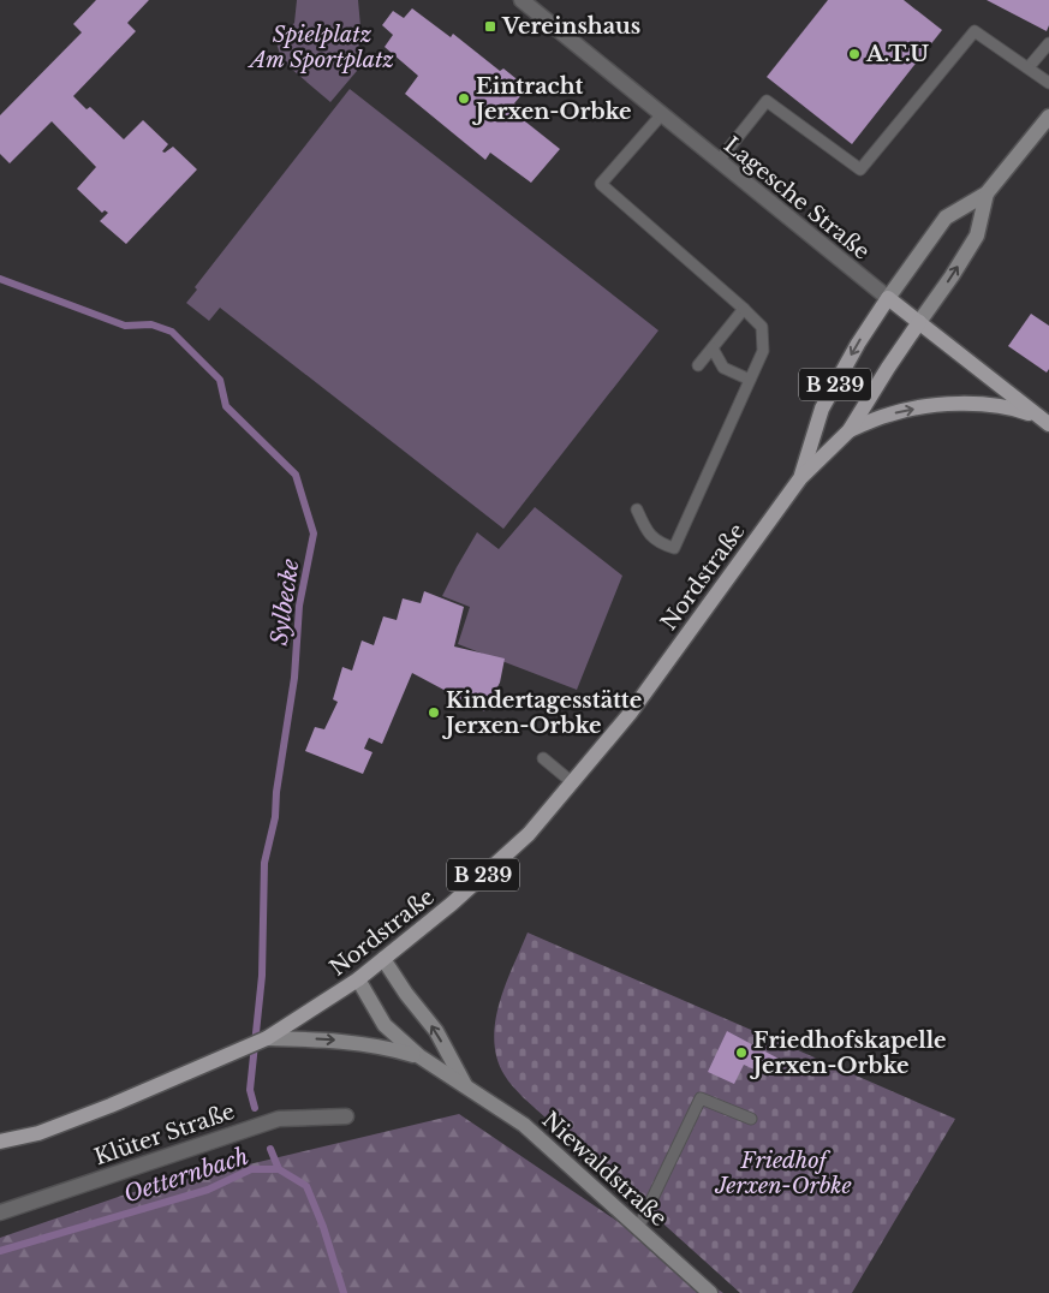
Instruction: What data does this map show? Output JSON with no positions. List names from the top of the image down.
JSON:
{
  "streets": {
    "main road": [
      "Lagesche Straße",
      "B 239",
      "Nordstraße",
      "Niewaldstraße"
    ],
    "street": ["Klüter Straße"]
  },
  "crossings": [
    ["Lagesche Straße", "Nordstraße"],
    ["Nordstraße", "Niewaldstraße"]
  ],
  "water": ["Sylbecke", "Oetternbach"],
  "parks": ["Spielplatz Am Sportplatz", "Friedhof Jerxen-Orbke"],
  "places": {
    "transit": ["Vereinshaus"],
    "other": [
      "A.T.U",
      "Eintracht Jerxen-Orbke",
      "Kindertagesstätte Jerxen-Orbke",
      "Friedhofskapelle Jerxen-Orbke"
    ]
  }
}
